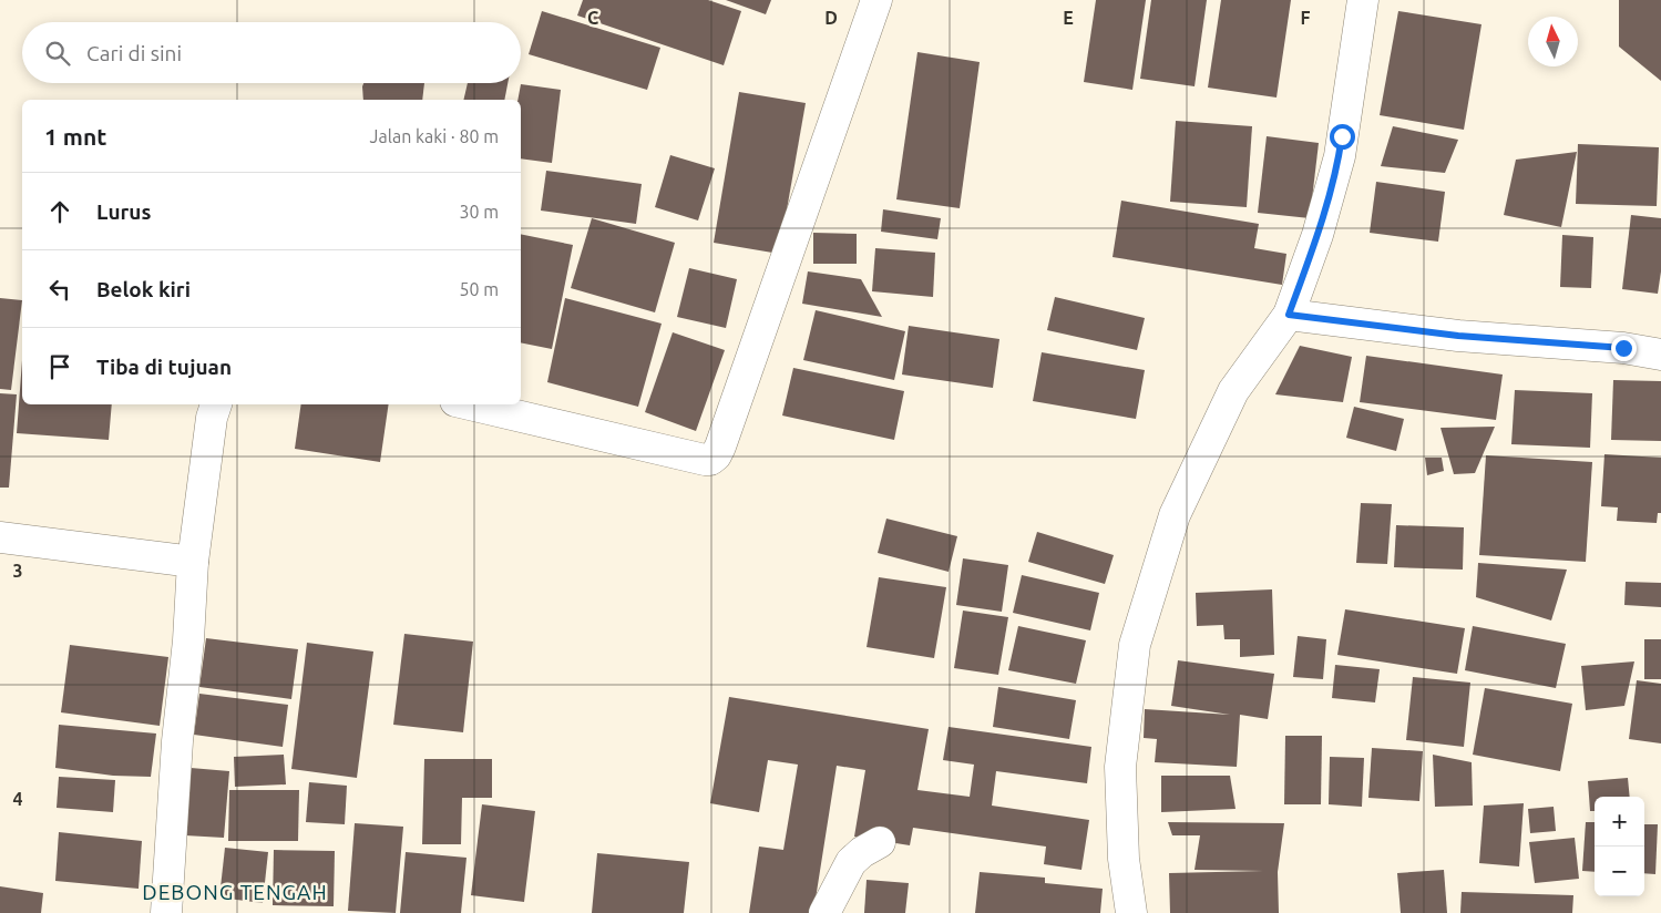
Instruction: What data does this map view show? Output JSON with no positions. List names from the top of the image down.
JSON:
{
  "districts": ["DEBONG TENGAH"],
  "north": "top",
  "page": {
    "search": "Cari di sini",
    "heading": ["1 mnt", "Jalan kaki · 80 m"],
    "list": [
      ["Lurus", "30 m"],
      ["Belok kiri", "50 m"],
      "Tiba di tujuan"
    ],
    "map_buttons": ["+", "−"]
  },
  "grid": {
    "columns": [
      "C",
      "D",
      "E",
      "F"
    ],
    "rows": ["3", "4"]
  }
}
